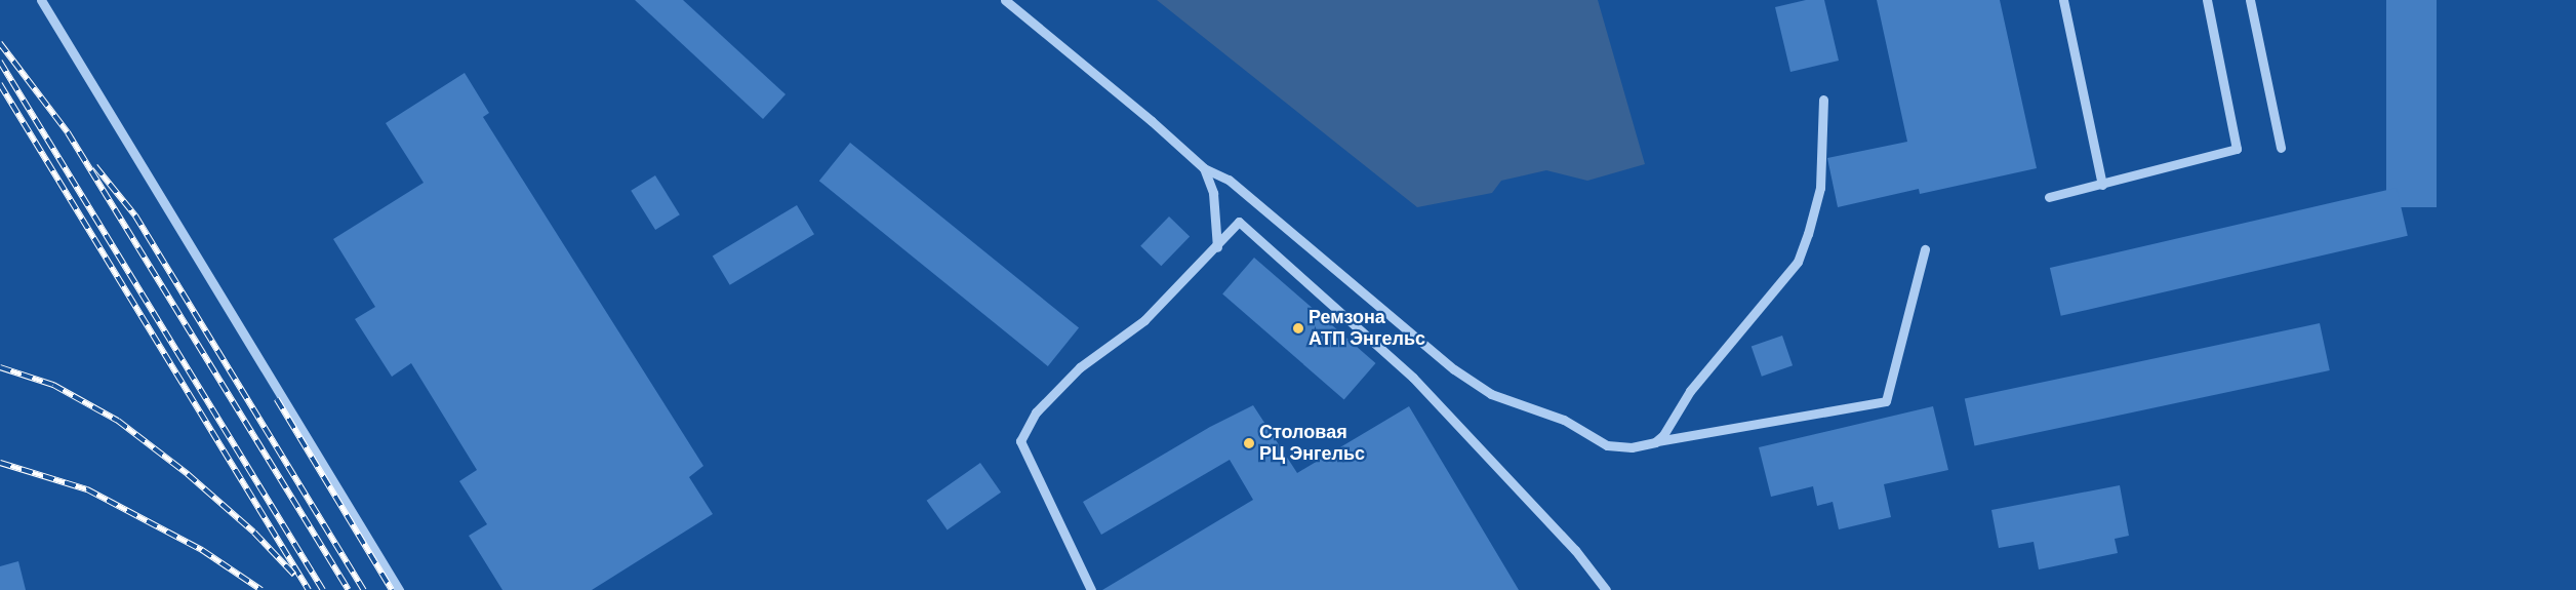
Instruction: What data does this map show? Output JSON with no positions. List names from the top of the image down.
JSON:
{
  "places": ["Ремзона АТП Энгельс", "Столовая РЦ Энгельс"]
}
